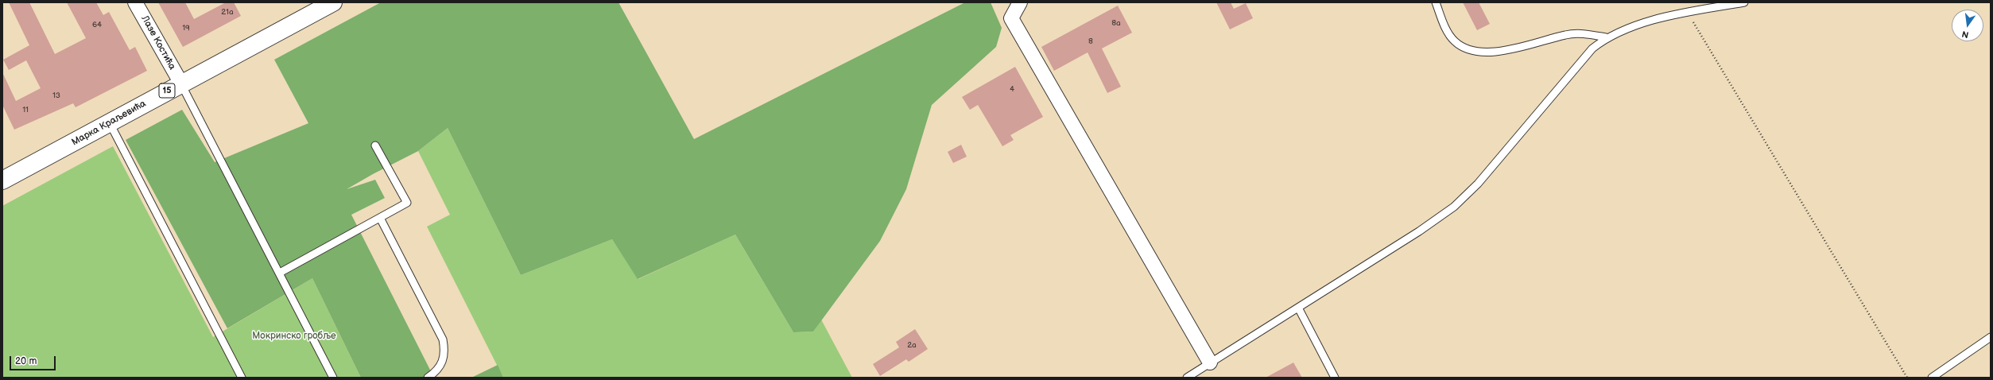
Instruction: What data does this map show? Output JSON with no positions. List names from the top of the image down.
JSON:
{
  "streets": {
    "main road": ["15", "Марка Краљевића"],
    "street": ["Лазе Костића"]
  },
  "crossings": [
    ["Лазе Костића", "Марка Краљевића"]
  ],
  "parks": ["Мокринско гробље"],
  "house_numbers": [
    "21a",
    "8a",
    "64",
    "19",
    "8",
    "4",
    "13",
    "11",
    "2a"
  ],
  "scale_bar": "20 m",
  "north": "bottom"
}
